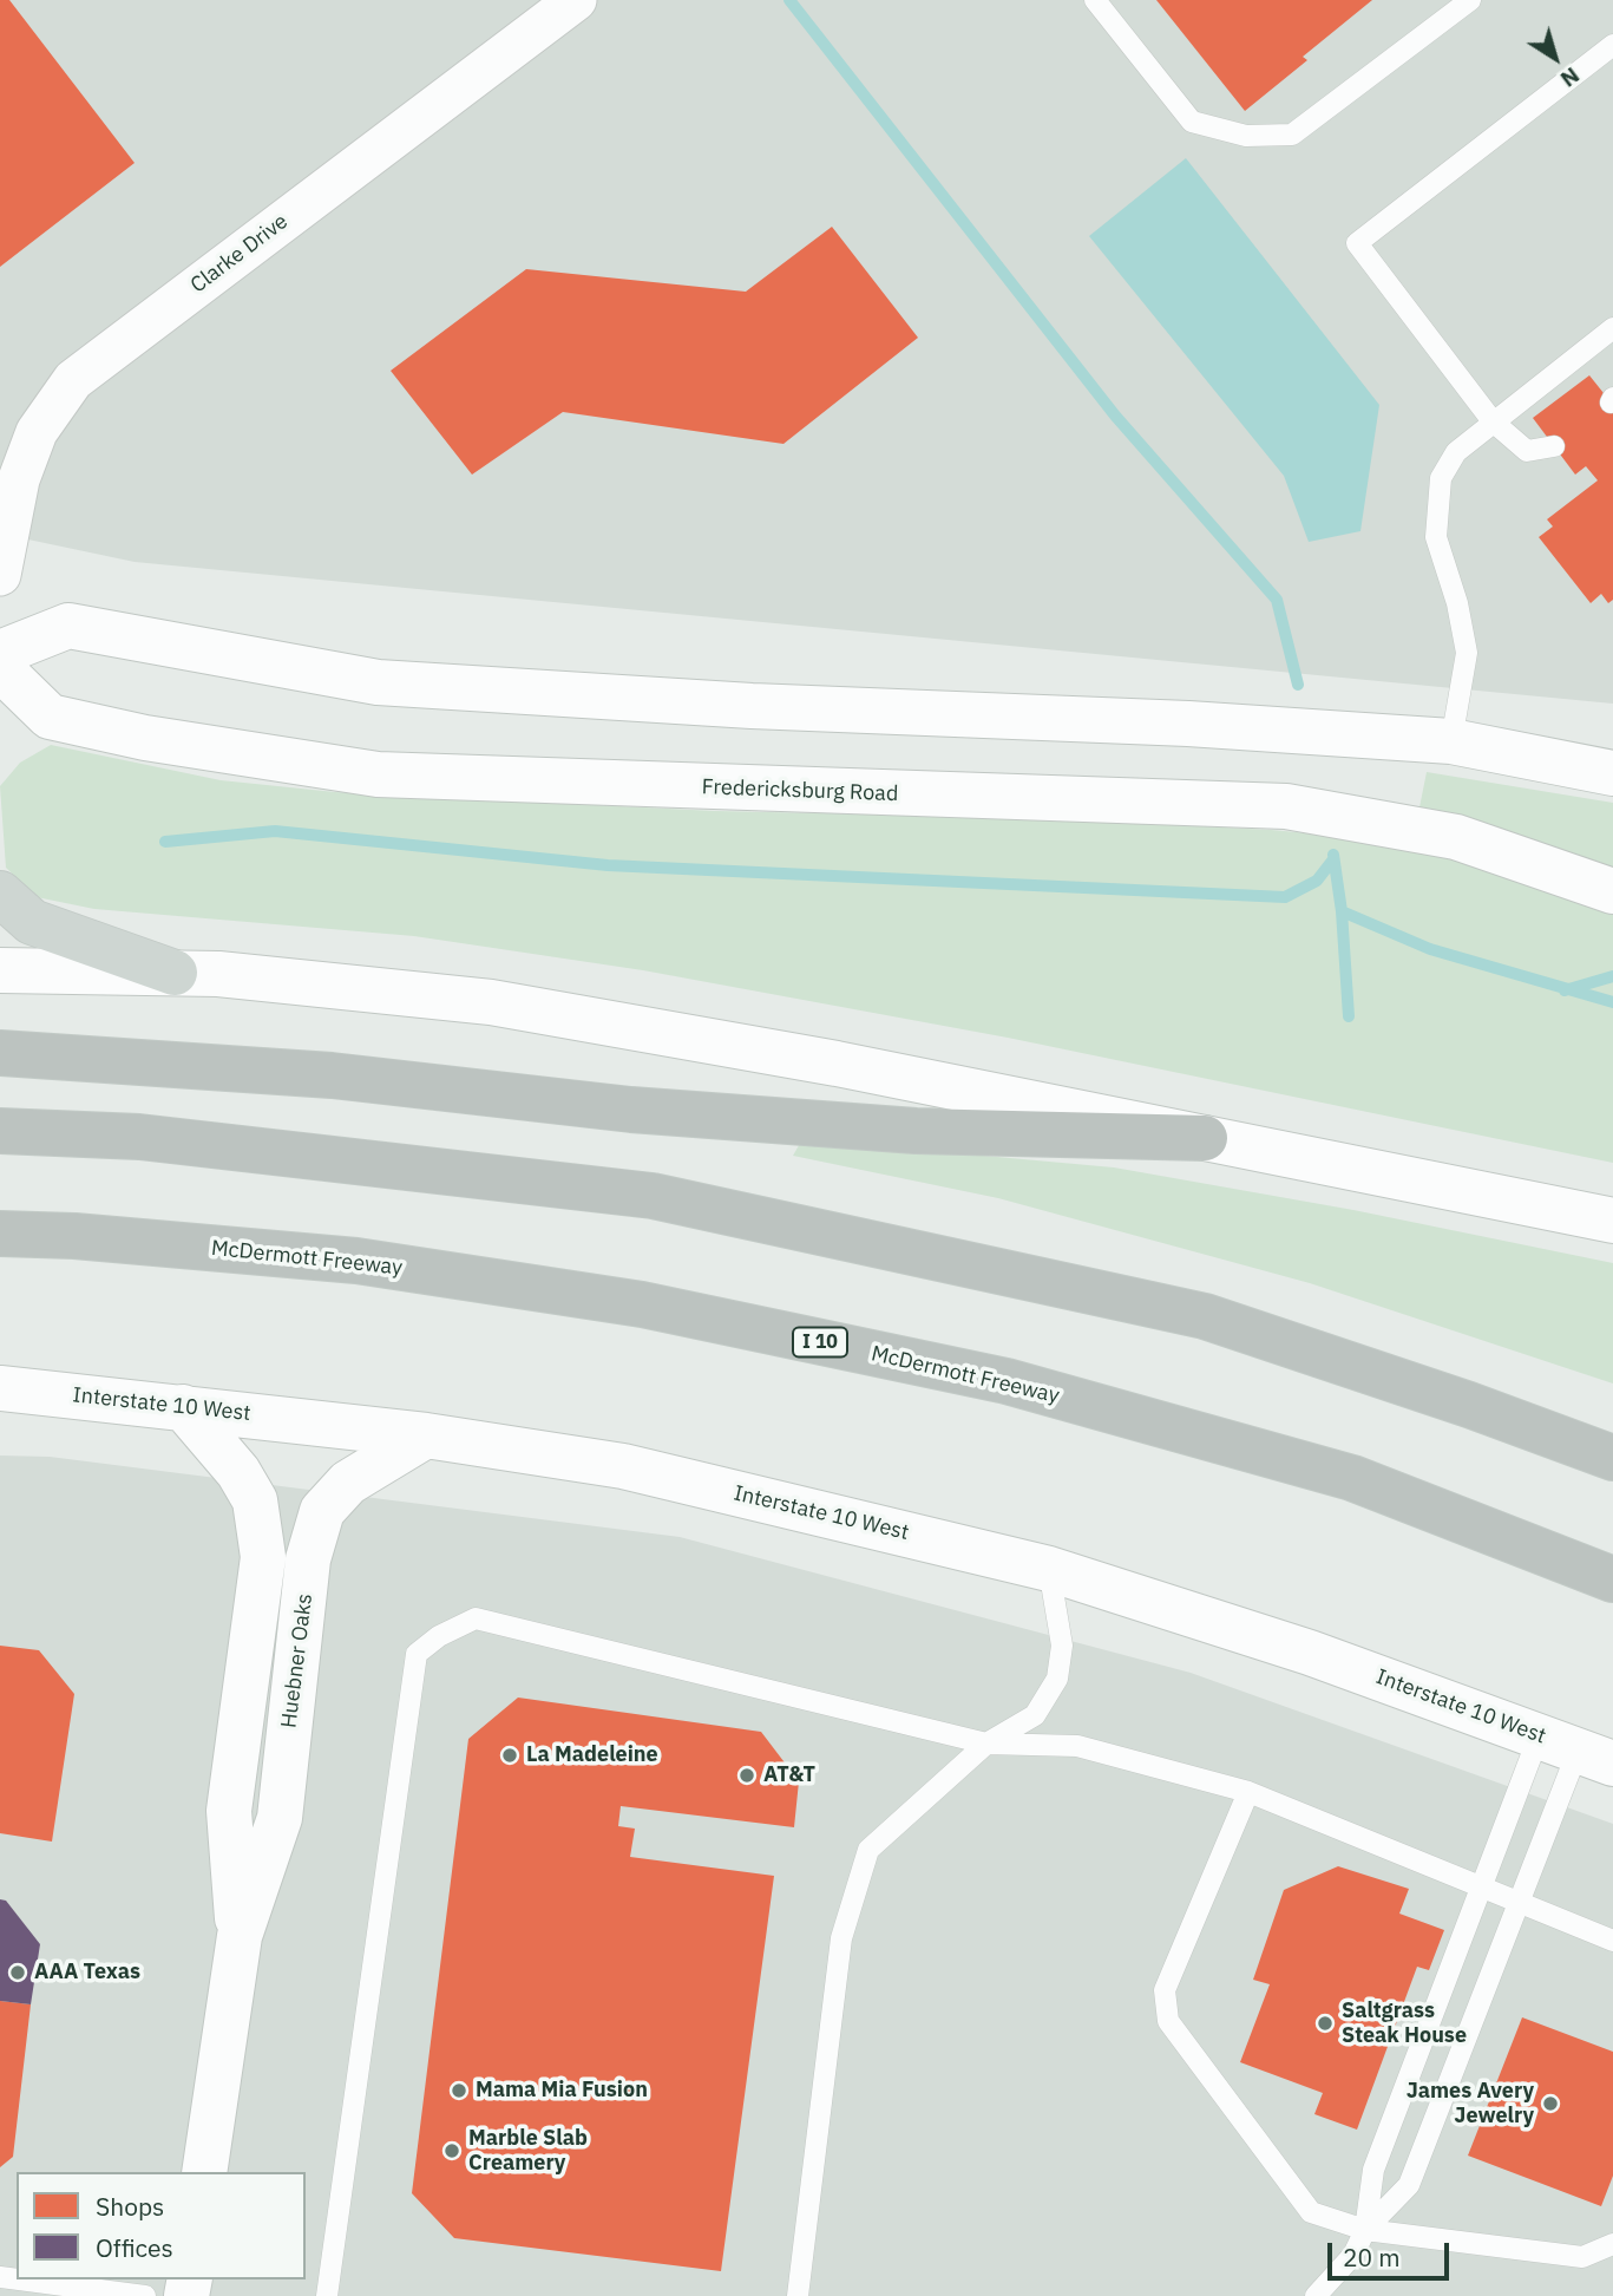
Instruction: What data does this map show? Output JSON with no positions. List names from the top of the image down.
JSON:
{
  "streets": {
    "highway": ["McDermott Freeway", "I 10"],
    "main road": ["Fredericksburg Road", "Interstate 10 West", "Huebner Oaks"],
    "street": ["Clarke Drive"]
  },
  "crossings": [
    ["Interstate 10 West", "Huebner Oaks"]
  ],
  "places": [
    "La Madeleine",
    "AT&T",
    "AAA Texas",
    "Saltgrass Steak House",
    "Mama Mia Fusion",
    "James Avery Jewelry",
    "Marble Slab Creamery"
  ],
  "legend": ["Shops", "Offices"],
  "scale_bar": "20 m",
  "north": "bottom right"
}
